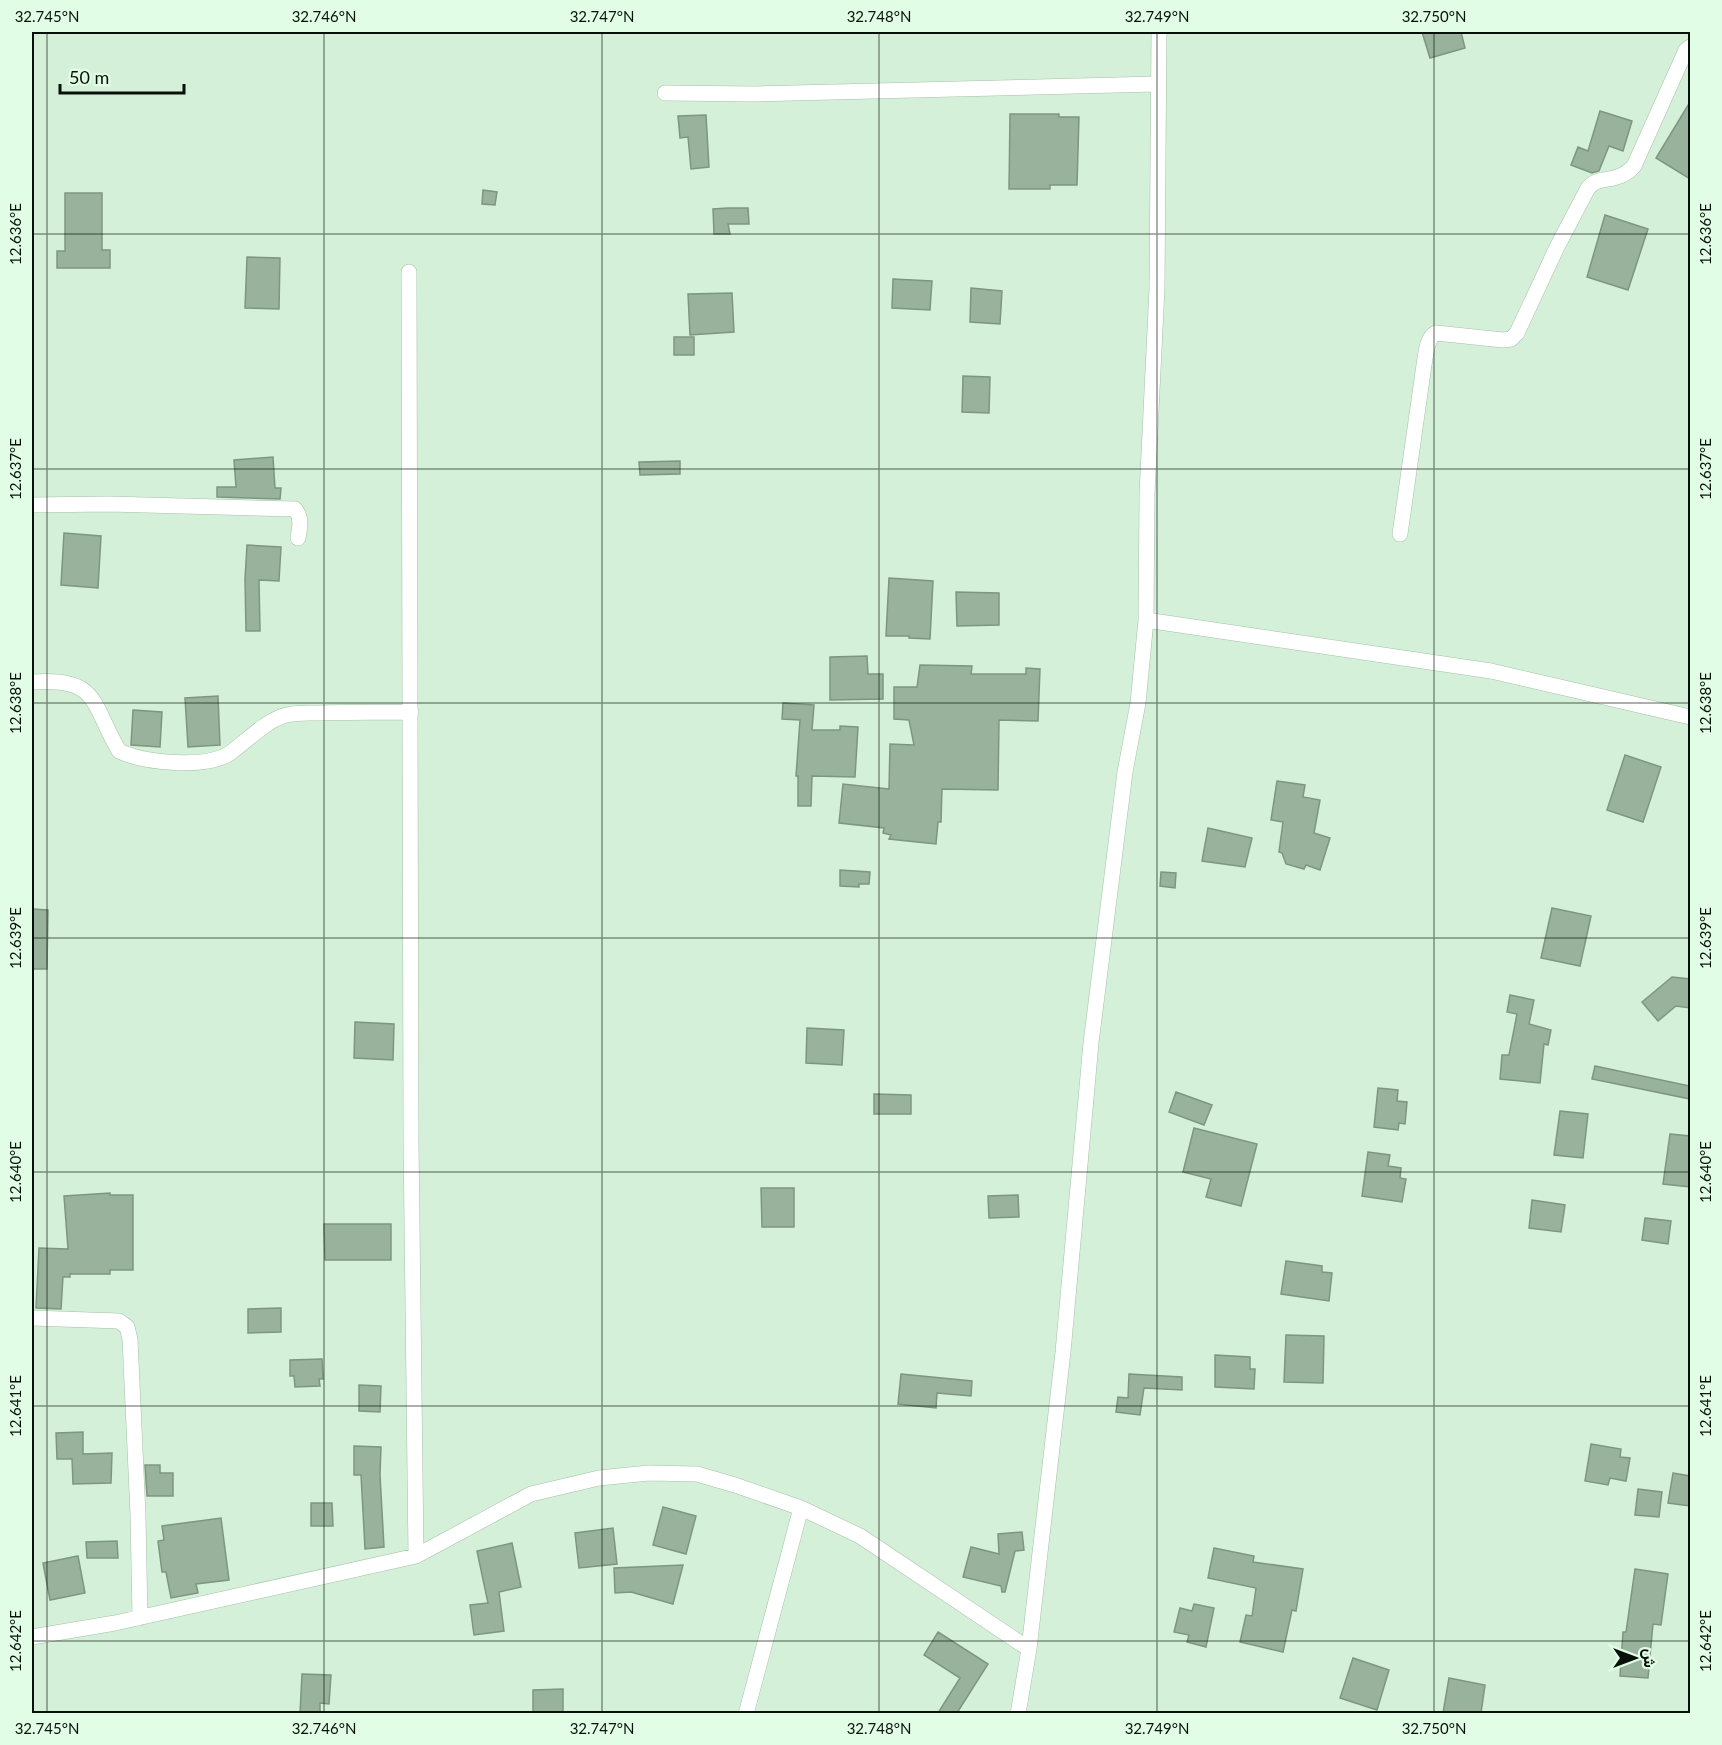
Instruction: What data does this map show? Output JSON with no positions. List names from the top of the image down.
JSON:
{
  "scale_bar": "50 m",
  "north": "right",
  "coordinates": [
    "32.745°N",
    "32.746°N",
    "32.747°N",
    "32.748°N",
    "32.749°N",
    "32.750°N",
    "12.636°E",
    "12.637°E",
    "12.638°E",
    "12.639°E",
    "12.640°E",
    "12.641°E",
    "12.642°E"
  ]
}
